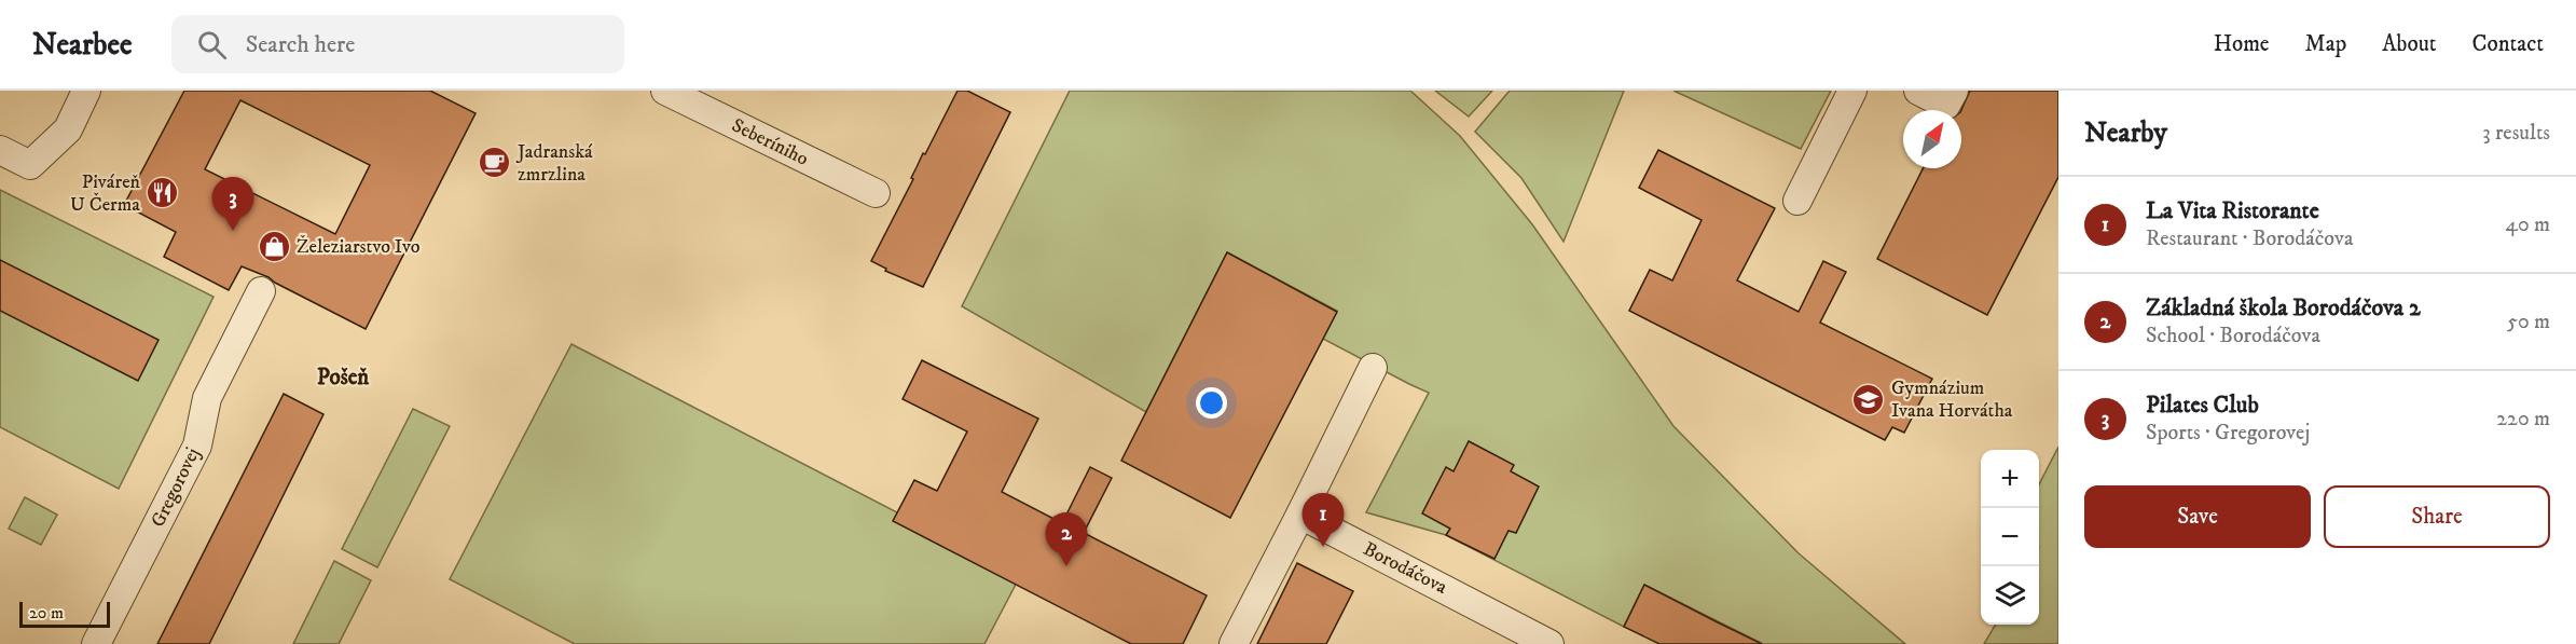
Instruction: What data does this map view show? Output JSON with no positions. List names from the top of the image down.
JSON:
{
  "streets": {
    "street": ["Seberíniho", "Gregorovej", "Borodáčova"]
  },
  "districts": ["Pošeň"],
  "places": {
    "cafe": ["Jadranská zmrzlina"],
    "restaurant": ["Piváreň U Čerma"],
    "shop": ["Železiarstvo Ivo"],
    "school or university": ["Gymnázium Ivana Horvátha"]
  },
  "scale_bar": "20 m",
  "north": "top right",
  "page": {
    "header": "Nearbee",
    "search": "Search here",
    "nav": [
      "Home",
      "Map",
      "About",
      "Contact"
    ],
    "heading": ["Nearby", "3 results"],
    "list": [
      {
        "mark": "1",
        "name": "La Vita Ristorante",
        "note": "Restaurant · Borodáčova",
        "value": "40 m"
      },
      {
        "mark": "2",
        "name": "Základná škola Borodáčova 2",
        "note": "School · Borodáčova",
        "value": "50 m"
      },
      {
        "mark": "3",
        "name": "Pilates Club",
        "note": "Sports · Gregorovej",
        "value": "220 m"
      }
    ],
    "pins": ["3", "1", "2"],
    "map_buttons": ["+", "−"],
    "buttons": ["Save", "Share"],
    "scale": "20 m"
  }
}
